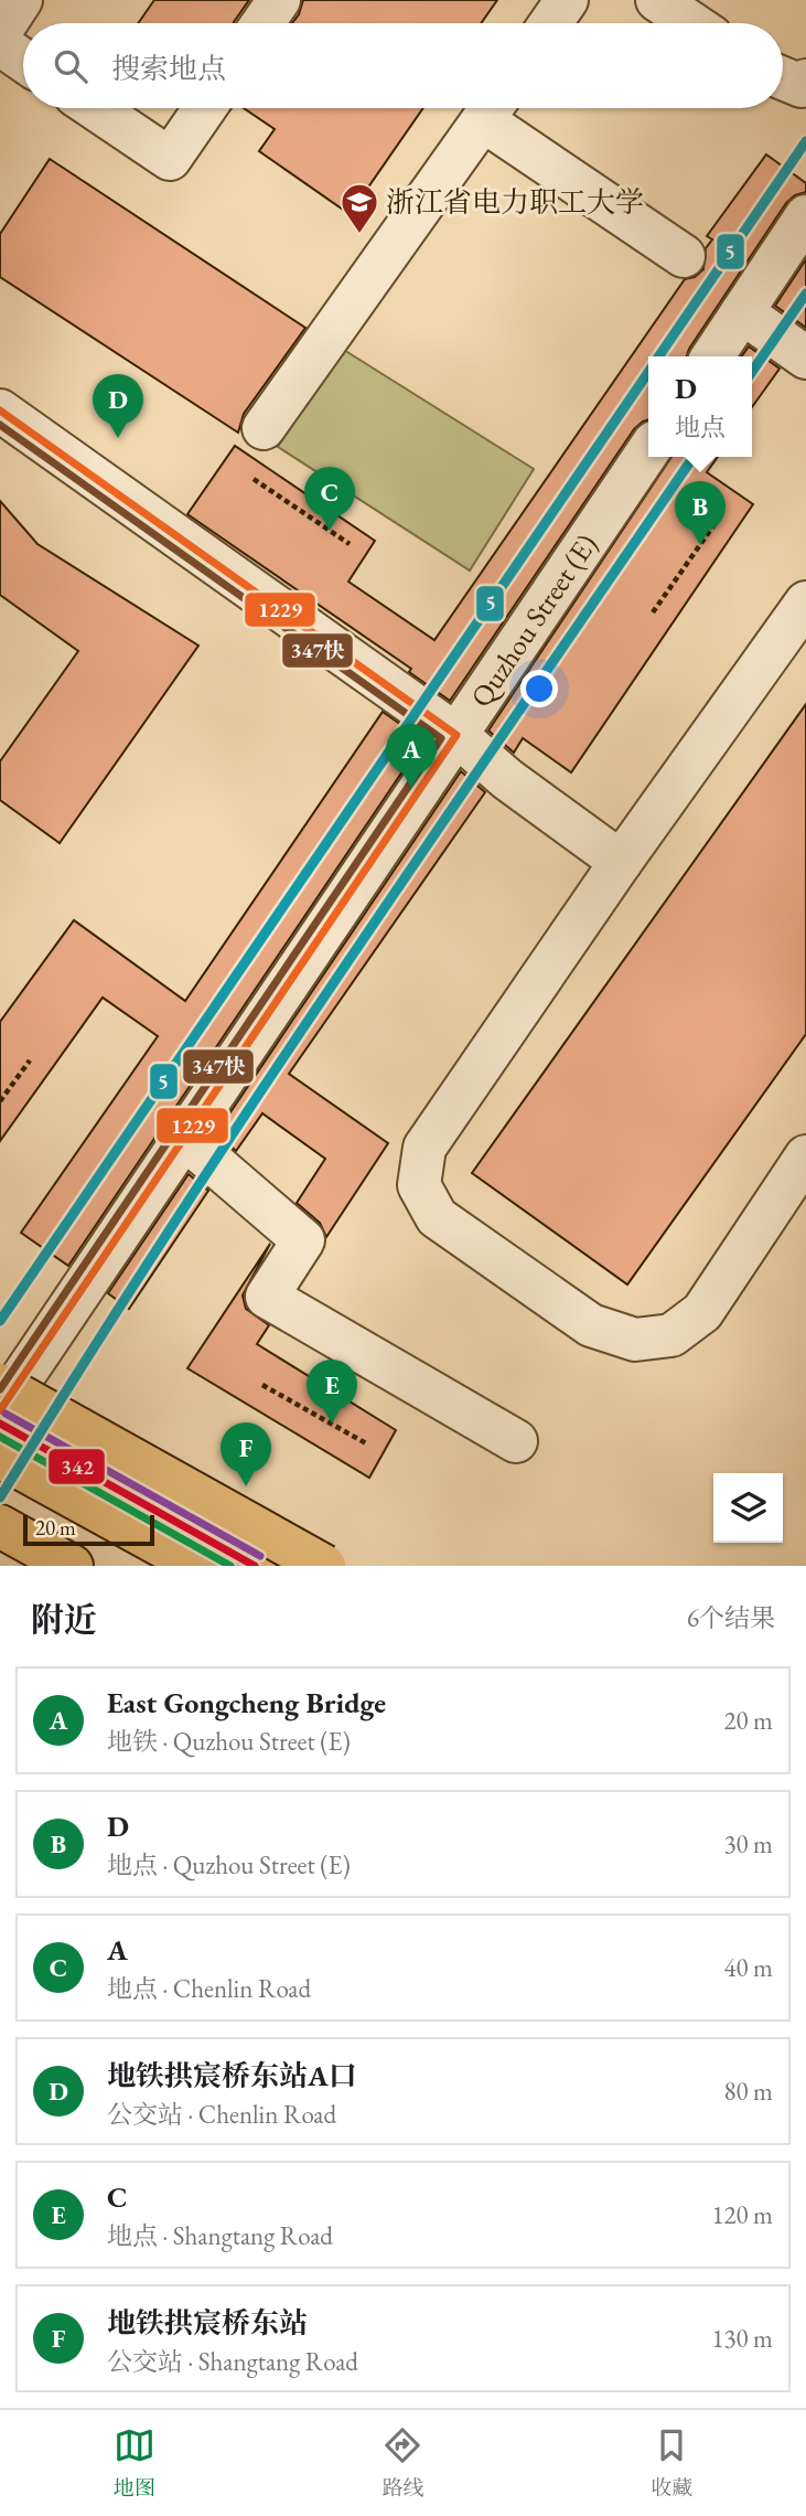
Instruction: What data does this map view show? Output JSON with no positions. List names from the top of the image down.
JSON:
{
  "streets": {
    "street": ["Quzhou Street (E)"]
  },
  "places": {
    "school or university": ["浙江省电力职工大学"]
  },
  "lines": [
    "transit line 5",
    "transit line 1229",
    "transit line 347快",
    "transit line 342"
  ],
  "scale_bar": "20 m",
  "page": {
    "search": "搜索地点",
    "popup": ["D", "地点"],
    "pins": [
      "D",
      "C",
      "B",
      "A",
      "E",
      "F"
    ],
    "scale": "20 m",
    "heading": ["附近", "6个结果"],
    "list": [
      {
        "mark": "A",
        "name": "East Gongcheng Bridge",
        "note": "地铁 · Quzhou Street (E)",
        "value": "20 m"
      },
      {
        "mark": "B",
        "name": "D",
        "note": "地点 · Quzhou Street (E)",
        "value": "30 m"
      },
      {
        "mark": "C",
        "name": "A",
        "note": "地点 · Chenlin Road",
        "value": "40 m"
      },
      {
        "mark": "D",
        "name": "地铁拱宸桥东站A口",
        "note": "公交站 · Chenlin Road",
        "value": "80 m"
      },
      {
        "mark": "E",
        "name": "C",
        "note": "地点 · Shangtang Road",
        "value": "120 m"
      },
      {
        "mark": "F",
        "name": "地铁拱宸桥东站",
        "note": "公交站 · Shangtang Road",
        "value": "130 m"
      }
    ],
    "nav": ["地图", "路线", "收藏"]
  }
}
